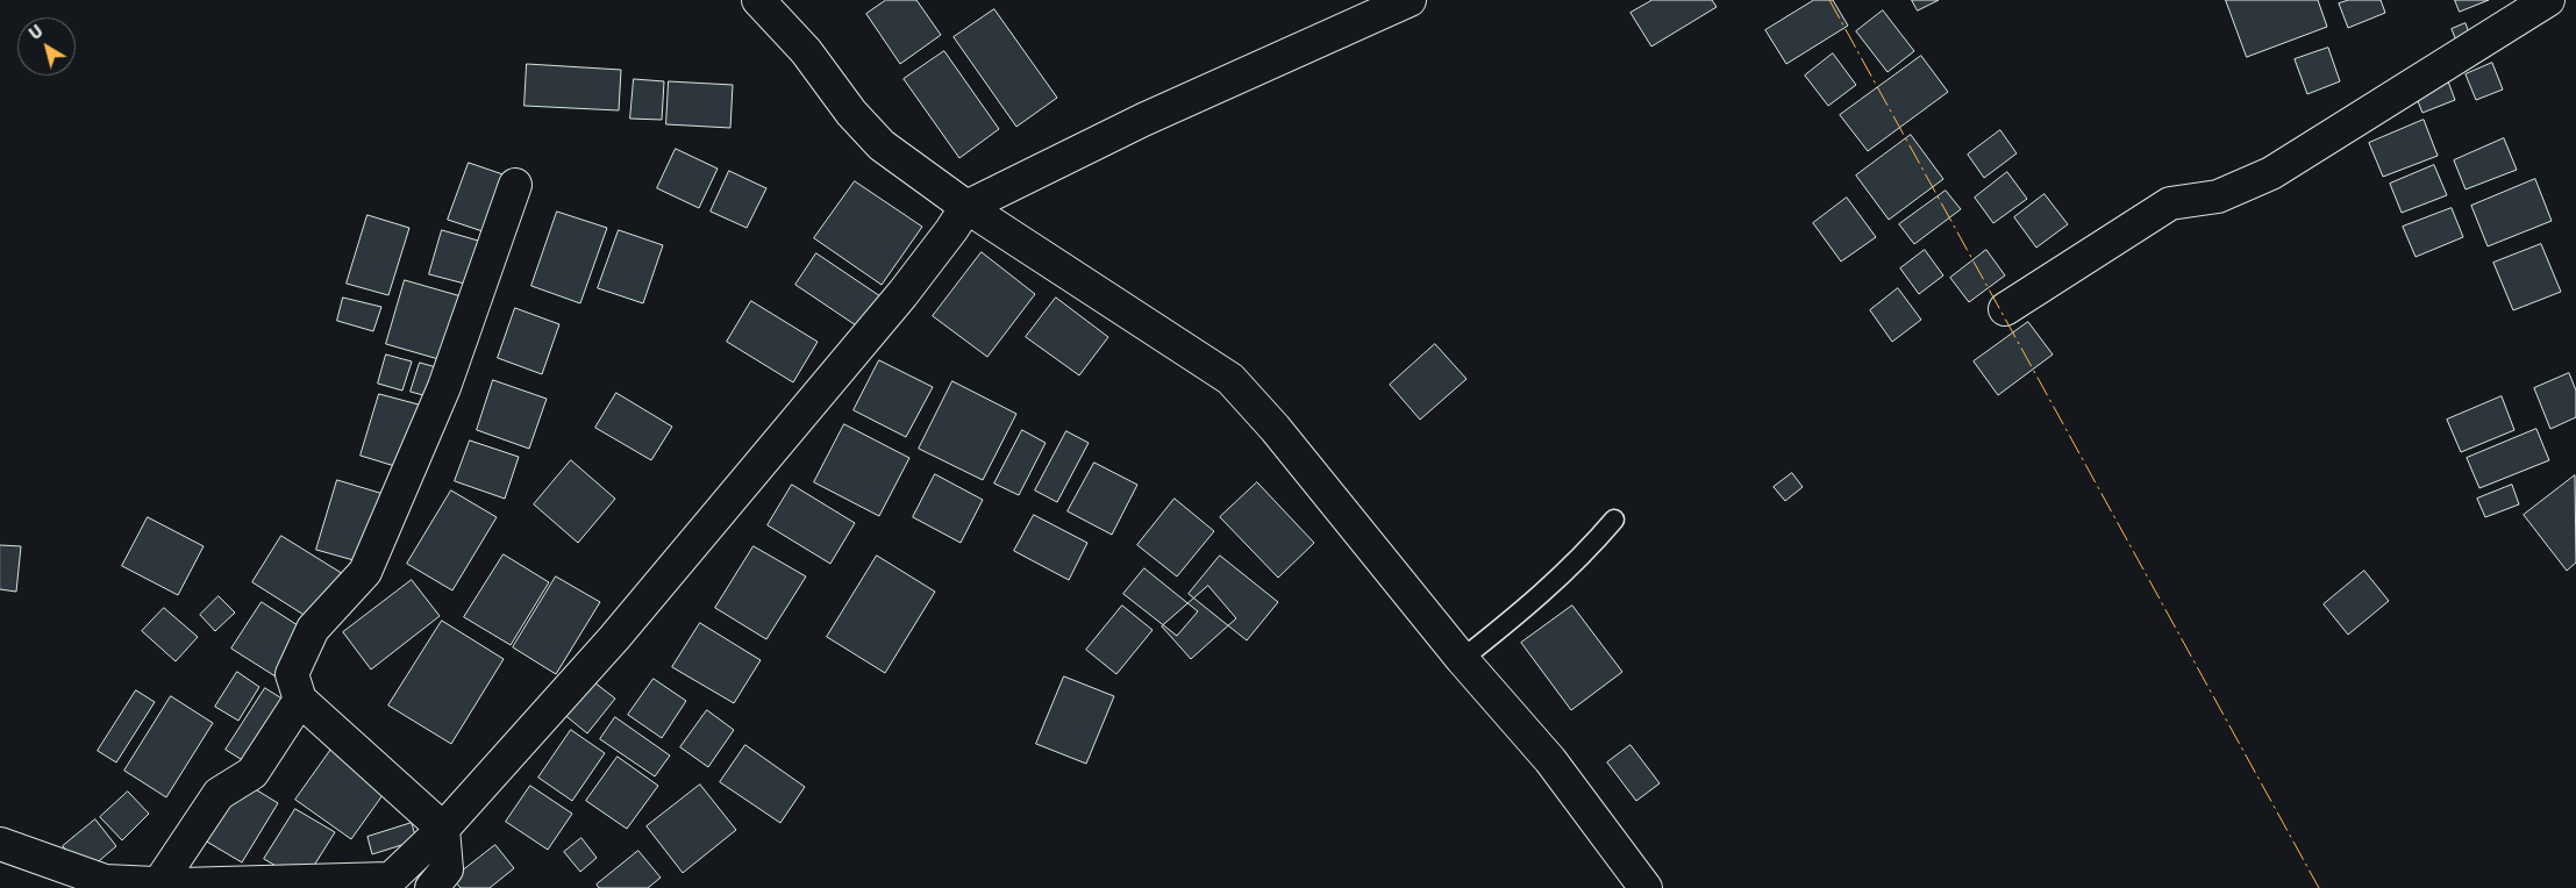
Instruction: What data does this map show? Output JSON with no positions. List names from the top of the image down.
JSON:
{
  "north": "top left"
}
